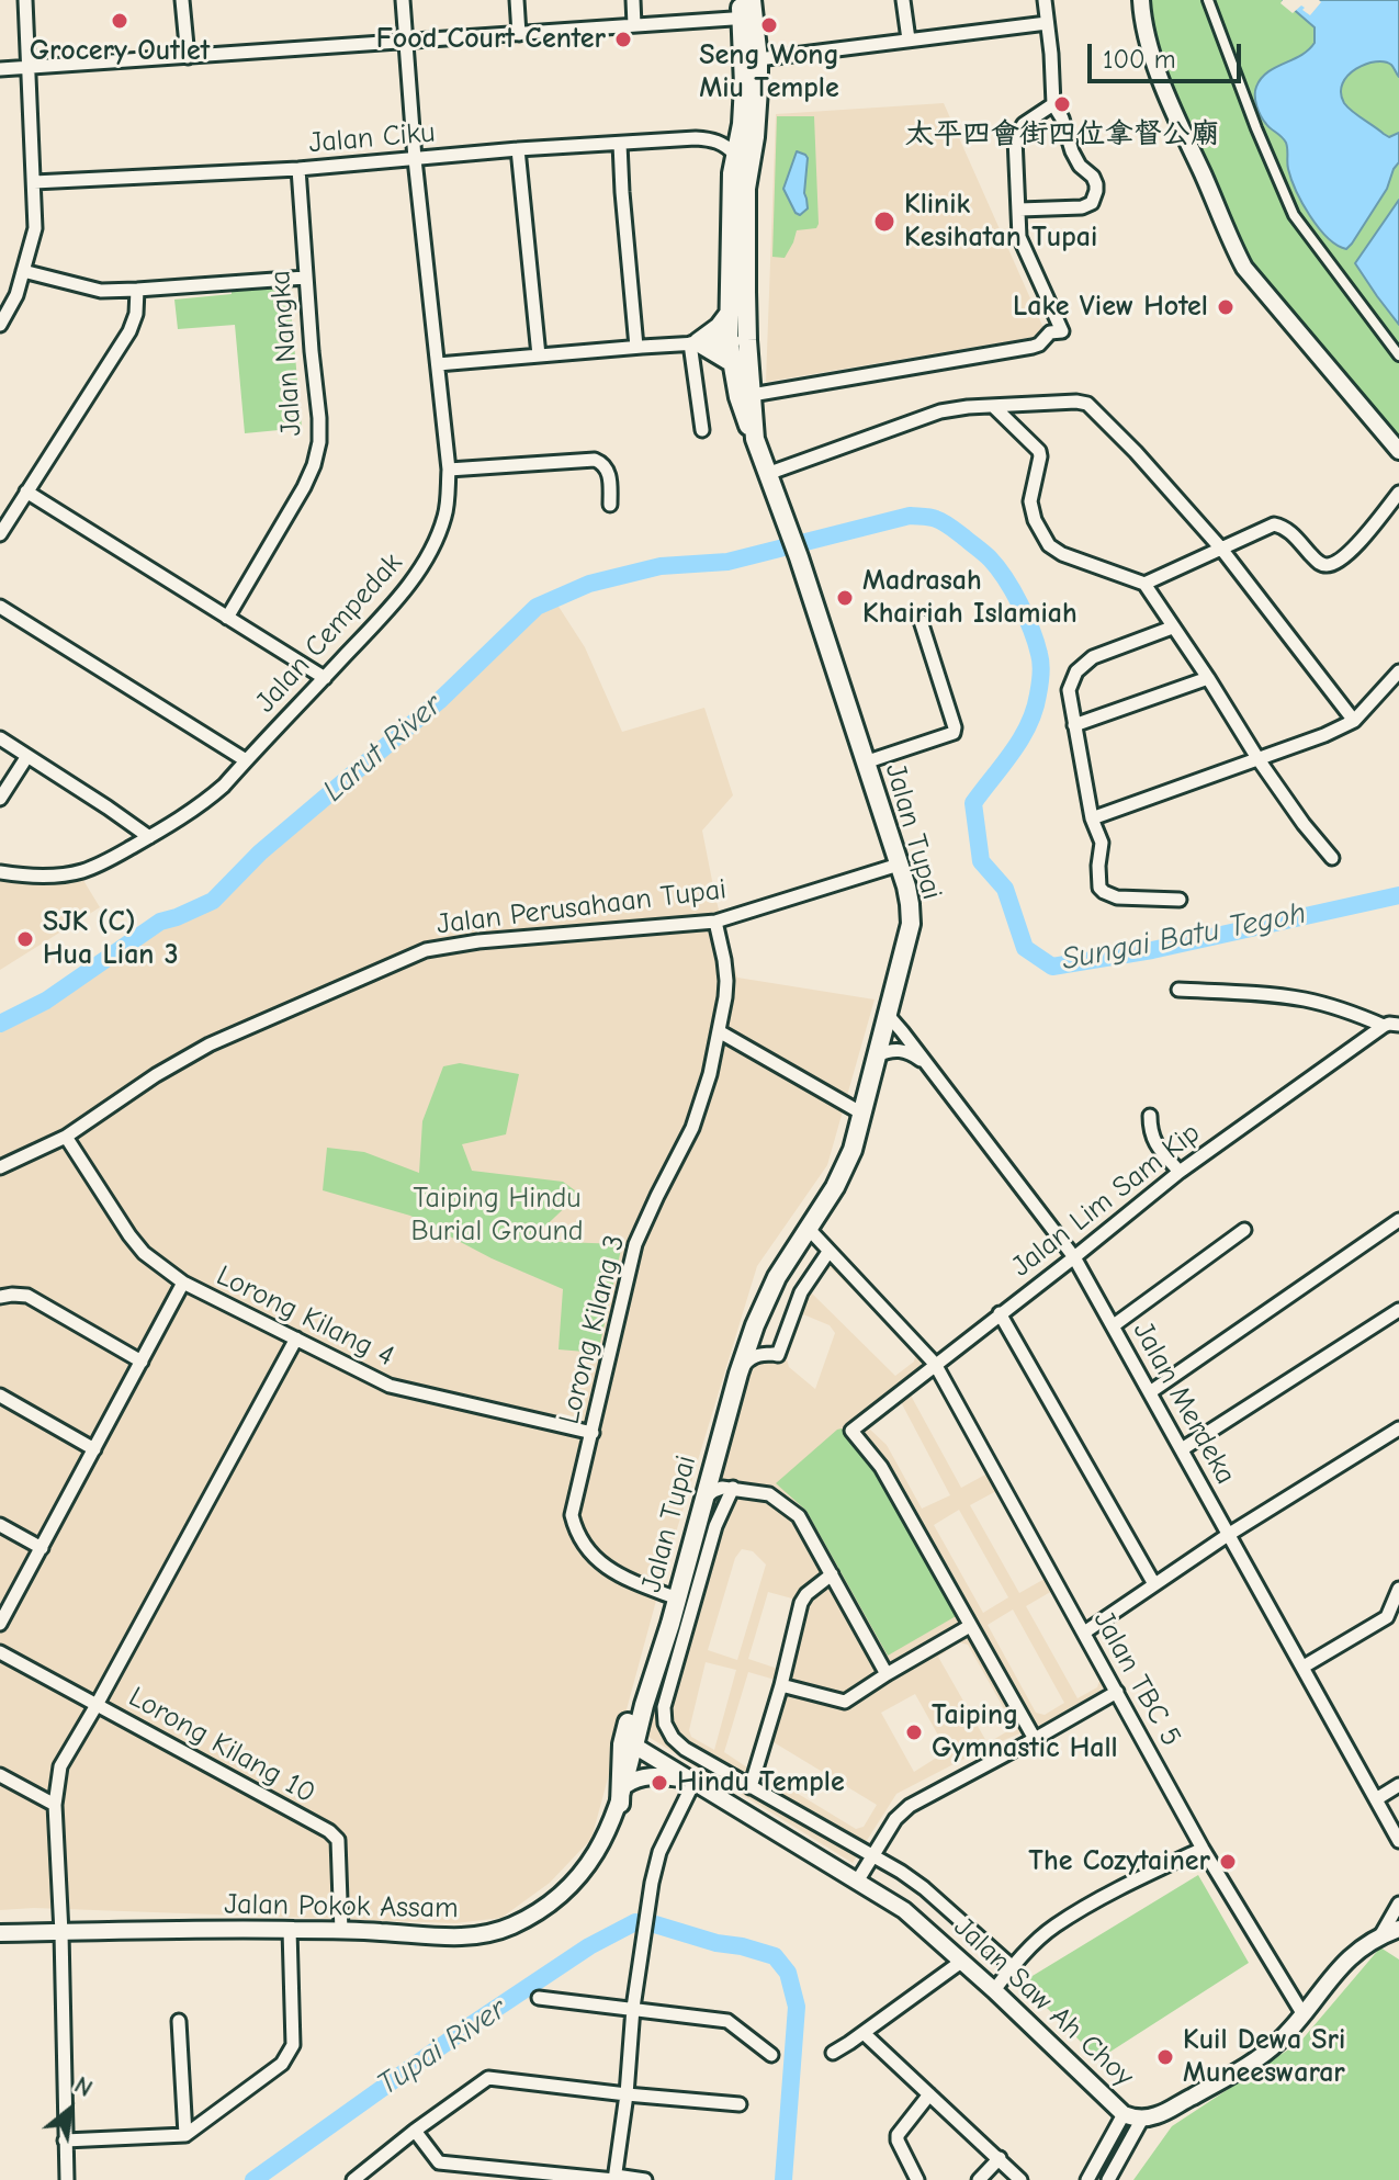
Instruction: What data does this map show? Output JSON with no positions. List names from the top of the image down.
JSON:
{
  "streets": {
    "main road": ["Jalan Tupai"],
    "street": [
      "Jalan Ciku",
      "Jalan Nangka",
      "Jalan Cempedak",
      "Jalan Perusahaan Tupai",
      "Jalan Lim Sam Kip",
      "Lorong Kilang 4",
      "Lorong Kilang 3",
      "Jalan Merdeka",
      "Jalan TBC 5",
      "Lorong Kilang 10",
      "Jalan Pokok Assam",
      "Jalan Saw Ah Choy"
    ]
  },
  "crossings": [
    ["Jalan Ciku", "Jalan Nangka"],
    ["Jalan Ciku", "Jalan Cempedak"],
    ["Jalan Tupai", "Jalan Perusahaan Tupai"],
    ["Jalan Tupai", "Lorong Kilang 3"],
    ["Jalan Tupai", "Jalan Merdeka"],
    ["Jalan Tupai", "Jalan TBC 5"],
    ["Jalan Tupai", "Jalan Pokok Assam"],
    ["Jalan Tupai", "Jalan Saw Ah Choy"],
    ["Jalan Perusahaan Tupai", "Lorong Kilang 4"],
    ["Jalan Perusahaan Tupai", "Lorong Kilang 3"],
    ["Jalan Lim Sam Kip", "Jalan Merdeka"],
    ["Jalan Lim Sam Kip", "Jalan TBC 5"],
    ["Lorong Kilang 4", "Lorong Kilang 3"],
    ["Jalan TBC 5", "Jalan Saw Ah Choy"],
    ["Lorong Kilang 10", "Jalan Pokok Assam"]
  ],
  "water": ["Larut River", "Sungai Batu Tegoh", "Tupai River"],
  "parks": ["Taiping Hindu Burial Ground"],
  "places": [
    "Grocery Outlet",
    "Seng Wong Miu Temple",
    "Food Court Center",
    "太平四會街四位拿督公廟",
    "Klinik Kesihatan Tupai",
    "Lake View Hotel",
    "Madrasah Khairiah Islamiah",
    "SJK (C) Hua Lian 3",
    "Taiping Gymnastic Hall",
    "Hindu Temple",
    "The Cozytainer",
    "Kuil Dewa Sri Muneeswarar"
  ],
  "scale_bar": "100 m",
  "north": "top right"
}
